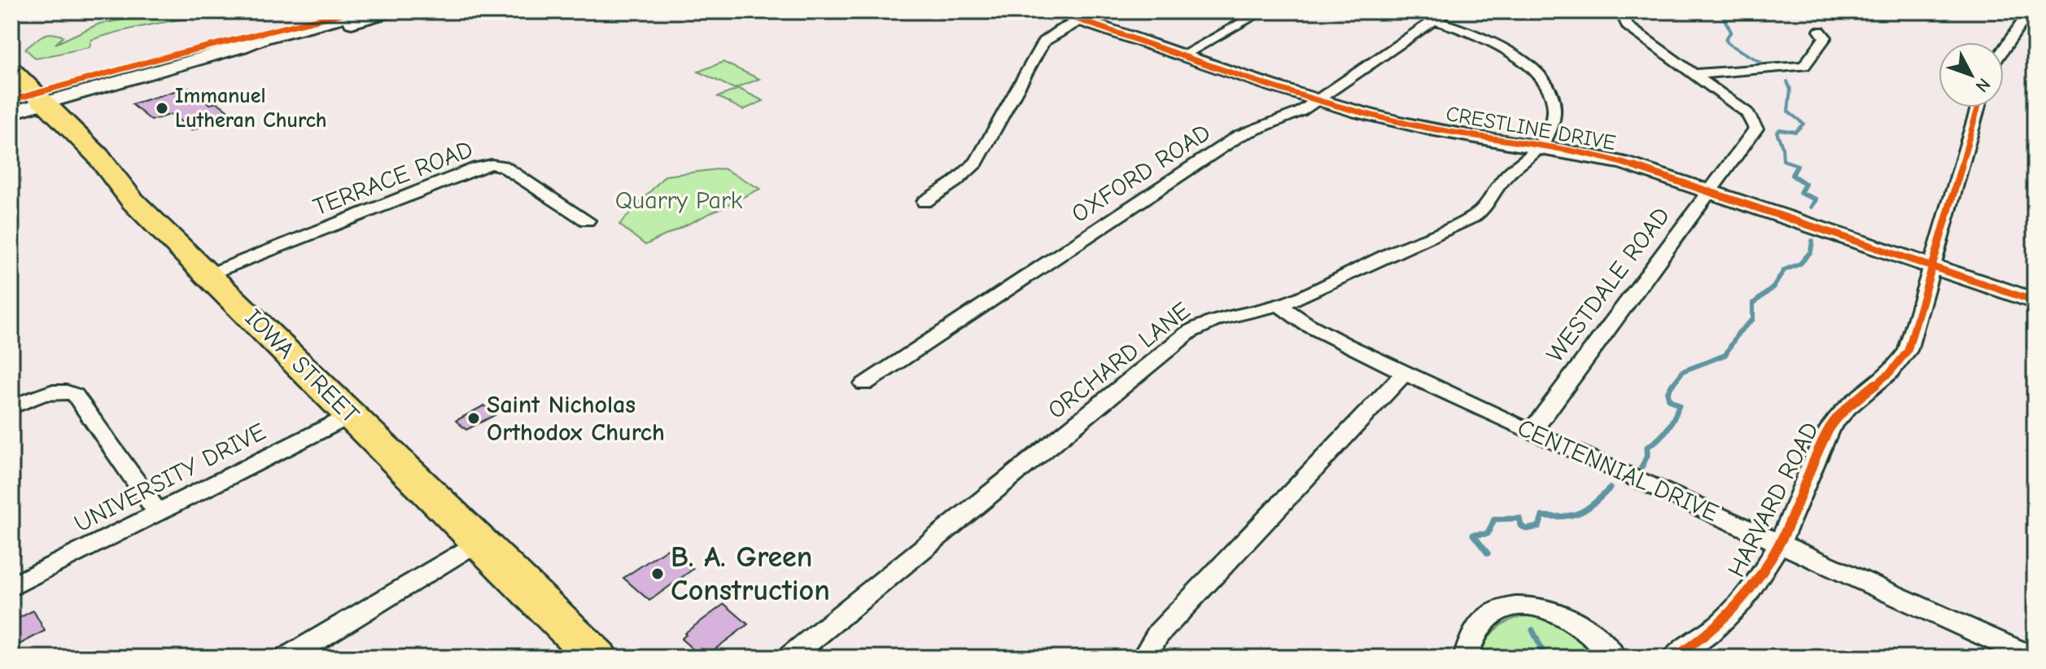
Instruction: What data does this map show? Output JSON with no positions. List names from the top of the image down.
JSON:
{
  "streets": {
    "highway": ["IOWA STREET"],
    "street": [
      "CRESTLINE DRIVE",
      "OXFORD ROAD",
      "TERRACE ROAD",
      "WESTDALE ROAD",
      "ORCHARD LANE",
      "CENTENNIAL DRIVE",
      "UNIVERSITY DRIVE",
      "HARVARD ROAD"
    ]
  },
  "crossings": [
    ["CRESTLINE DRIVE", "OXFORD ROAD"],
    ["CRESTLINE DRIVE", "WESTDALE ROAD"],
    ["CRESTLINE DRIVE", "ORCHARD LANE"],
    ["CRESTLINE DRIVE", "HARVARD ROAD"],
    ["OXFORD ROAD", "ORCHARD LANE"],
    ["TERRACE ROAD", "IOWA STREET"],
    ["WESTDALE ROAD", "CENTENNIAL DRIVE"],
    ["ORCHARD LANE", "CENTENNIAL DRIVE"],
    ["IOWA STREET", "UNIVERSITY DRIVE"],
    ["CENTENNIAL DRIVE", "HARVARD ROAD"]
  ],
  "parks": ["Quarry Park"],
  "places": ["Immanuel Lutheran Church", "Saint Nicholas Orthodox Church", "B. A. Green Construction"],
  "north": "bottom right"
}
